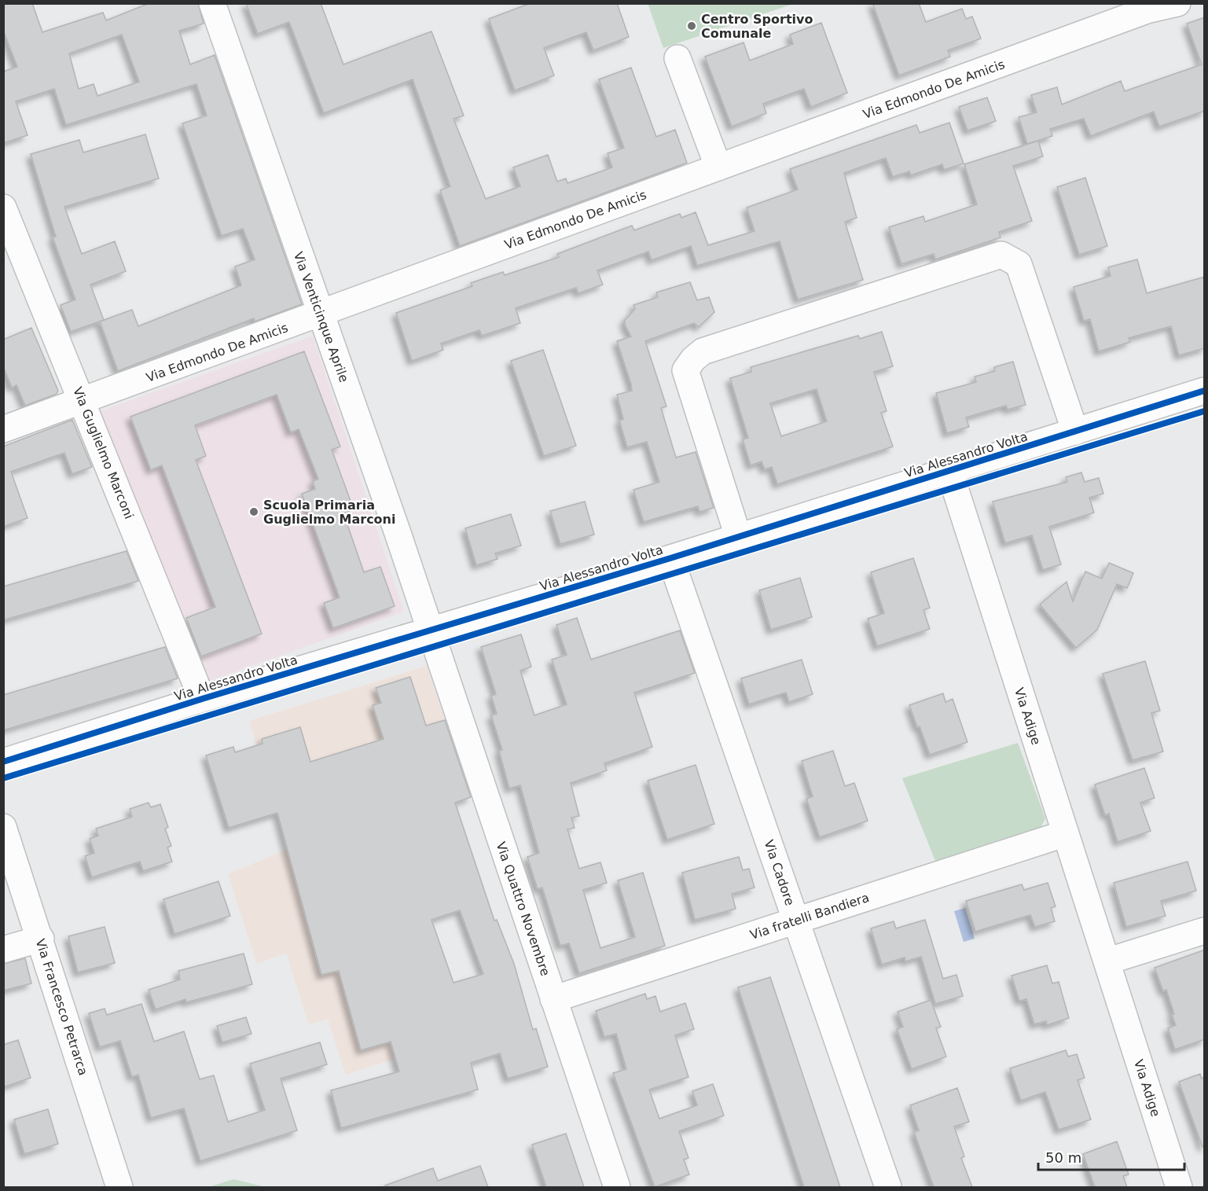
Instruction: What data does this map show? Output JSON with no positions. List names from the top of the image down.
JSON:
{
  "streets": {
    "street": [
      "Via Edmondo De Amicis",
      "Via Venticinque Aprile",
      "Via Guglielmo Marconi",
      "Via Alessandro Volta",
      "Via Adige",
      "Via Cadore",
      "Via Quattro Novembre",
      "Via fratelli Bandiera",
      "Via Francesco Petrarca"
    ]
  },
  "crossings": [
    ["Via Edmondo De Amicis", "Via Venticinque Aprile"],
    ["Via Edmondo De Amicis", "Via Guglielmo Marconi"],
    ["Via Venticinque Aprile", "Via Alessandro Volta"],
    ["Via Venticinque Aprile", "Via Quattro Novembre"],
    ["Via Guglielmo Marconi", "Via Alessandro Volta"],
    ["Via Alessandro Volta", "Via Adige"],
    ["Via Alessandro Volta", "Via Cadore"],
    ["Via Alessandro Volta", "Via Quattro Novembre"],
    ["Via Adige", "Via fratelli Bandiera"],
    ["Via Cadore", "Via fratelli Bandiera"],
    ["Via Quattro Novembre", "Via fratelli Bandiera"]
  ],
  "places": ["Centro Sportivo Comunale", "Scuola Primaria Guglielmo Marconi"],
  "scale_bar": "50 m"
}
